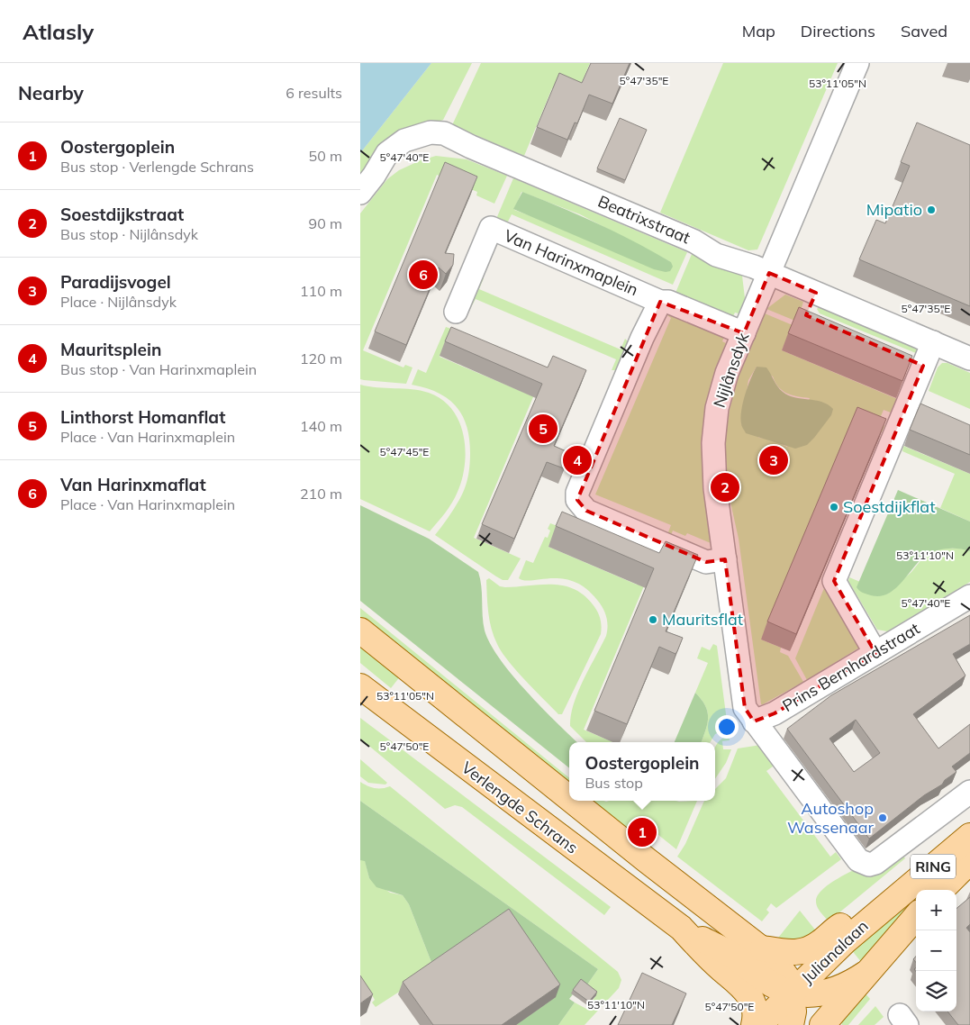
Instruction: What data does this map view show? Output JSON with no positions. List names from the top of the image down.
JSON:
{
  "streets": {
    "main road": ["Verlengde Schrans", "RING", "Julianalaan"],
    "street": [
      "Beatrixstraat",
      "Van Harinxmaplein",
      "Nijlânsdyk",
      "Prins Bernhardstraat"
    ]
  },
  "crossings": [
    ["Beatrixstraat", "Nijlânsdyk"],
    ["Van Harinxmaplein", "Nijlânsdyk"],
    ["Nijlânsdyk", "Prins Bernhardstraat"],
    ["Verlengde Schrans", "RING"],
    ["Verlengde Schrans", "Julianalaan"],
    ["RING", "Julianalaan"]
  ],
  "places": [
    "Mipatio",
    "Soestdijkflat",
    "Mauritsflat",
    "Autoshop Wassenaar"
  ],
  "page": {
    "header": "Atlasly",
    "nav": ["Map", "Directions", "Saved"],
    "heading": ["Nearby", "6 results"],
    "list": [
      {
        "mark": "1",
        "name": "Oostergoplein",
        "note": "Bus stop · Verlengde Schrans",
        "value": "50 m"
      },
      {
        "mark": "2",
        "name": "Soestdijkstraat",
        "note": "Bus stop · Nijlânsdyk",
        "value": "90 m"
      },
      {
        "mark": "3",
        "name": "Paradijsvogel",
        "note": "Place · Nijlânsdyk",
        "value": "110 m"
      },
      {
        "mark": "4",
        "name": "Mauritsplein",
        "note": "Bus stop · Van Harinxmaplein",
        "value": "120 m"
      },
      {
        "mark": "5",
        "name": "Linthorst Homanflat",
        "note": "Place · Van Harinxmaplein",
        "value": "140 m"
      },
      {
        "mark": "6",
        "name": "Van Harinxmaflat",
        "note": "Place · Van Harinxmaplein",
        "value": "210 m"
      }
    ],
    "pins": [
      "6",
      "5",
      "3",
      "4",
      "2",
      "1"
    ],
    "popup": ["Oostergoplein", "Bus stop"],
    "map_buttons": ["+", "−"]
  },
  "coordinates": [
    "5°47'35\"E",
    "53°11'05\"N",
    "5°47'40\"E",
    "5°47'45\"E",
    "53°11'10\"N",
    "5°47'50\"E"
  ]
}
